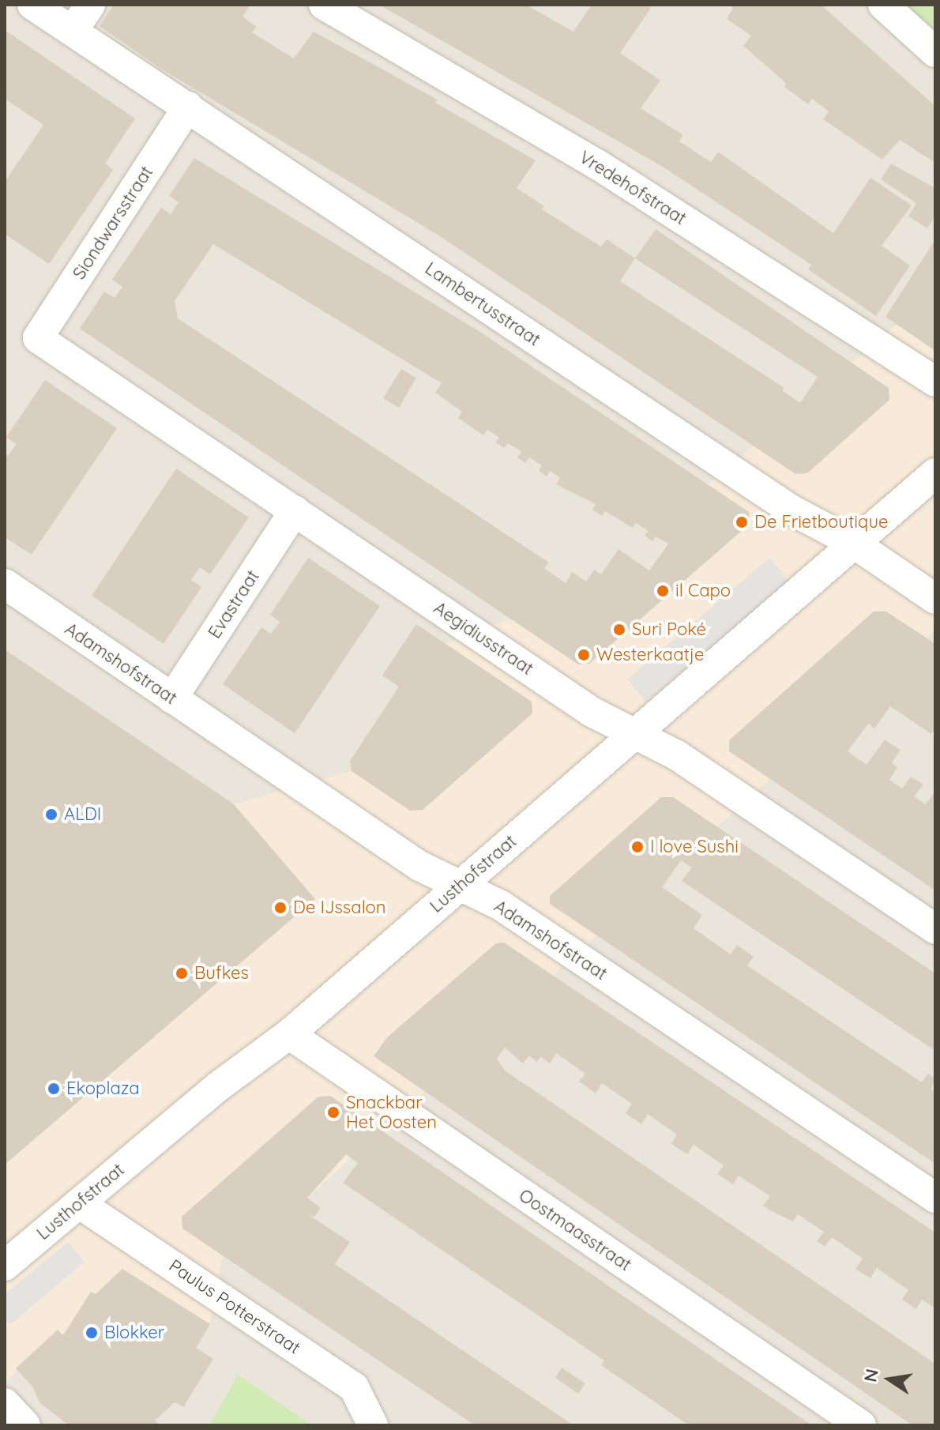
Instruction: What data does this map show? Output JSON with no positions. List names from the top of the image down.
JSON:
{
  "streets": {
    "street": [
      "Vredehofstraat",
      "Siondwarsstraat",
      "Lambertusstraat",
      "Evastraat",
      "Aegidiusstraat",
      "Adamshofstraat",
      "Lusthofstraat",
      "Oostmaasstraat",
      "Paulus Potterstraat"
    ]
  },
  "crossings": [
    ["Siondwarsstraat", "Lambertusstraat"],
    ["Siondwarsstraat", "Aegidiusstraat"],
    ["Lambertusstraat", "Lusthofstraat"],
    ["Evastraat", "Aegidiusstraat"],
    ["Evastraat", "Adamshofstraat"],
    ["Aegidiusstraat", "Lusthofstraat"],
    ["Adamshofstraat", "Lusthofstraat"],
    ["Lusthofstraat", "Oostmaasstraat"],
    ["Lusthofstraat", "Paulus Potterstraat"]
  ],
  "places": [
    "De Frietboutique",
    "il Capo",
    "Suri Poké",
    "Westerkaatje",
    "ALDI",
    "I love Sushi",
    "De IJssalon",
    "Bufkes",
    "Ekoplaza",
    "Snackbar Het Oosten",
    "Blokker"
  ],
  "north": "left"
}
